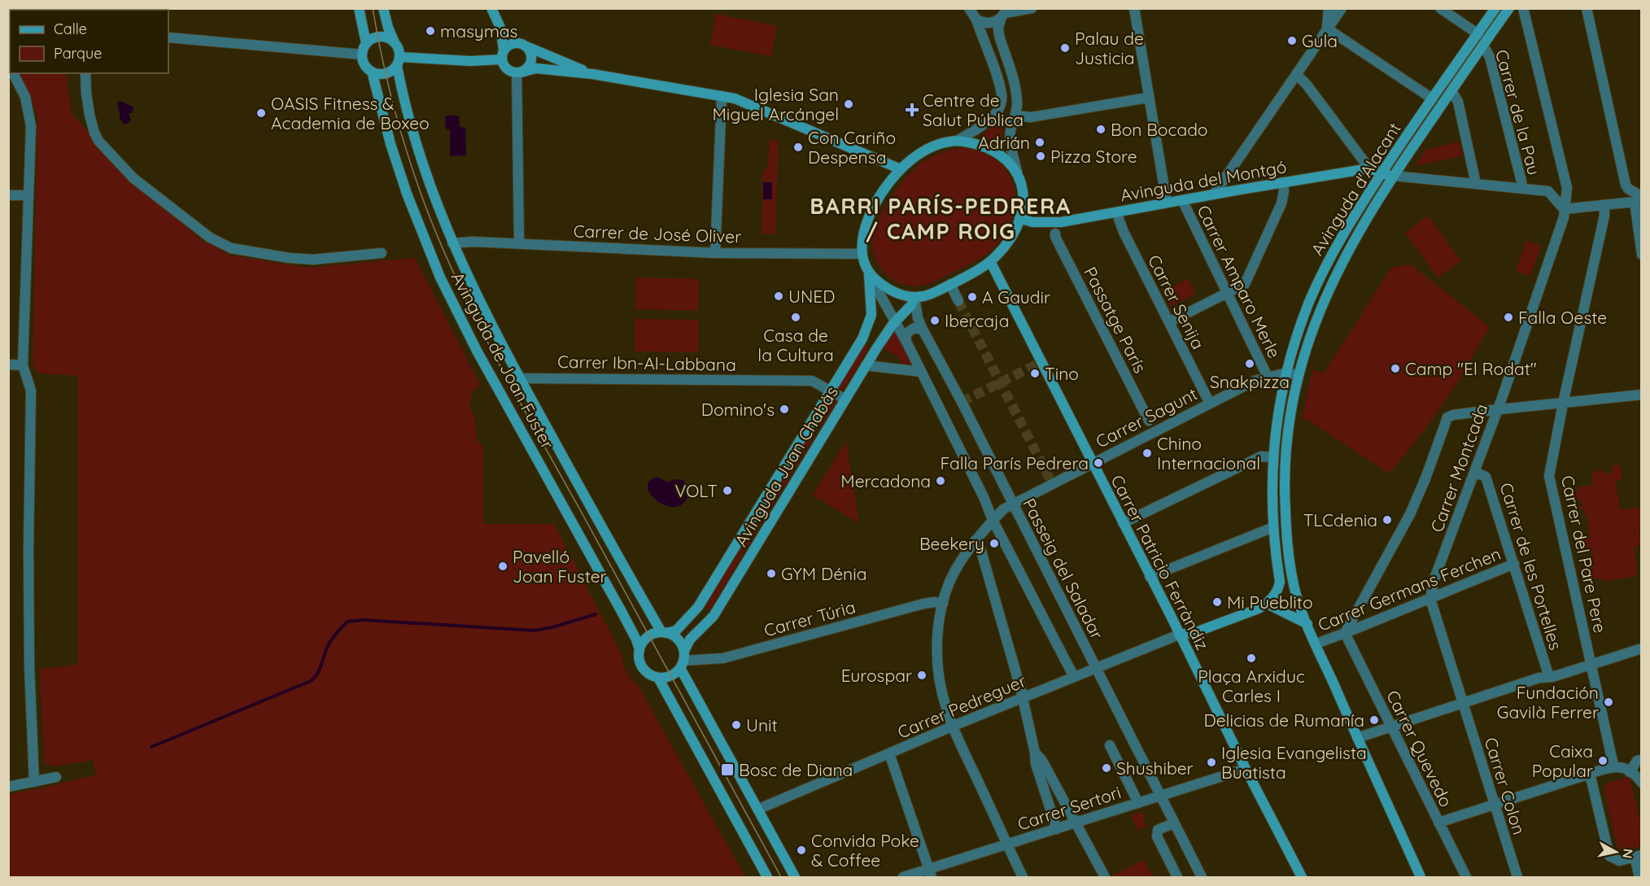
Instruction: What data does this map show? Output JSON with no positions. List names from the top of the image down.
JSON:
{
  "streets": {
    "main road": [
      "Avinguda del Montgó",
      "Avinguda d'Alacant",
      "Avinguda de Joan Fuster",
      "Avinguda Juan Chabàs",
      "Carrer Patricio Ferràndiz"
    ],
    "street": [
      "Carrer de la Pau",
      "Carrer de José Oliver",
      "Carrer Amparo Merle",
      "Carrer Senija",
      "Passatge París",
      "Carrer Ibn-Al-Labbana",
      "Carrer Sagunt",
      "Carrer Montcada",
      "Carrer del Pare Pere",
      "Carrer de les Portelles",
      "Passeig del Saladar",
      "Carrer Germans Ferchen",
      "Carrer Túria",
      "Carrer Pedreguer",
      "Carrer Quevedo",
      "Carrer Colon",
      "Carrer Sertori"
    ]
  },
  "crossings": [
    ["Carrer de la Pau", "Avinguda d'Alacant"],
    ["Avinguda del Montgó", "Carrer de José Oliver"],
    ["Avinguda del Montgó", "Carrer Amparo Merle"],
    ["Avinguda del Montgó", "Carrer Senija"],
    ["Avinguda del Montgó", "Avinguda Juan Chabàs"],
    ["Avinguda del Montgó", "Carrer Patricio Ferràndiz"],
    ["Avinguda del Montgó", "Passeig del Saladar"],
    ["Avinguda d'Alacant", "Carrer Sagunt"],
    ["Carrer de José Oliver", "Avinguda de Joan Fuster"],
    ["Carrer de José Oliver", "Avinguda Juan Chabàs"],
    ["Carrer de José Oliver", "Carrer Patricio Ferràndiz"],
    ["Carrer de José Oliver", "Passeig del Saladar"],
    ["Carrer Amparo Merle", "Carrer Sagunt"],
    ["Carrer Senija", "Carrer Sagunt"],
    ["Avinguda de Joan Fuster", "Carrer Ibn-Al-Labbana"],
    ["Avinguda de Joan Fuster", "Avinguda Juan Chabàs"],
    ["Avinguda de Joan Fuster", "Carrer Túria"],
    ["Carrer Ibn-Al-Labbana", "Avinguda Juan Chabàs"],
    ["Carrer Sagunt", "Carrer Patricio Ferràndiz"],
    ["Carrer Sagunt", "Passeig del Saladar"],
    ["Carrer Sagunt", "Carrer Túria"],
    ["Carrer Sagunt", "Carrer Pedreguer"],
    ["Carrer Sagunt", "Carrer Sertori"],
    ["Avinguda Juan Chabàs", "Carrer Patricio Ferràndiz"],
    ["Avinguda Juan Chabàs", "Passeig del Saladar"],
    ["Avinguda Juan Chabàs", "Carrer Túria"],
    ["Carrer Montcada", "Carrer de les Portelles"],
    ["Carrer Montcada", "Carrer Germans Ferchen"],
    ["Carrer Montcada", "Carrer Colon"],
    ["Carrer Patricio Ferràndiz", "Passeig del Saladar"],
    ["Carrer Patricio Ferràndiz", "Carrer Pedreguer"],
    ["Carrer Patricio Ferràndiz", "Carrer Sertori"],
    ["Carrer de les Portelles", "Carrer Germans Ferchen"],
    ["Passeig del Saladar", "Carrer Pedreguer"],
    ["Passeig del Saladar", "Carrer Sertori"],
    ["Carrer Germans Ferchen", "Carrer Quevedo"],
    ["Carrer Germans Ferchen", "Carrer Colon"]
  ],
  "districts": ["BARRI PARÍS-PEDRERA / CAMP ROIG"],
  "places": {
    "other": [
      "masymas",
      "Gula",
      "Palau de Justicia",
      "Iglesia San Miguel Arcángel",
      "OASIS Fitness & Academia de Boxeo",
      "Bon Bocado",
      "Adrián",
      "Con Cariño Despensa",
      "Pizza Store",
      "UNED",
      "A Gaudir",
      "Casa de la Cultura",
      "Falla Oeste",
      "Ibercaja",
      "Snakpizza",
      "Camp \"El Rodat\"",
      "Tino",
      "Domino's",
      "Chino Internacional",
      "Falla París Pedrera",
      "Mercadona",
      "VOLT",
      "TLCdenia",
      "Beekery",
      "Pavelló Joan Fuster",
      "GYM Dénia",
      "Mi Pueblito",
      "Plaça Arxiduc Carles I",
      "Eurospar",
      "Fundación Gavilà Ferrer",
      "Delicias de Rumanía",
      "Unit",
      "Caixa Popular",
      "Iglesia Evangelista Buatista",
      "Shushiber",
      "Convida Poke & Coffee"
    ],
    "health": ["Centre de Salut Pública"],
    "transit": ["Bosc de Diana"]
  },
  "legend": ["Calle", "Parque"],
  "north": "right"
}
